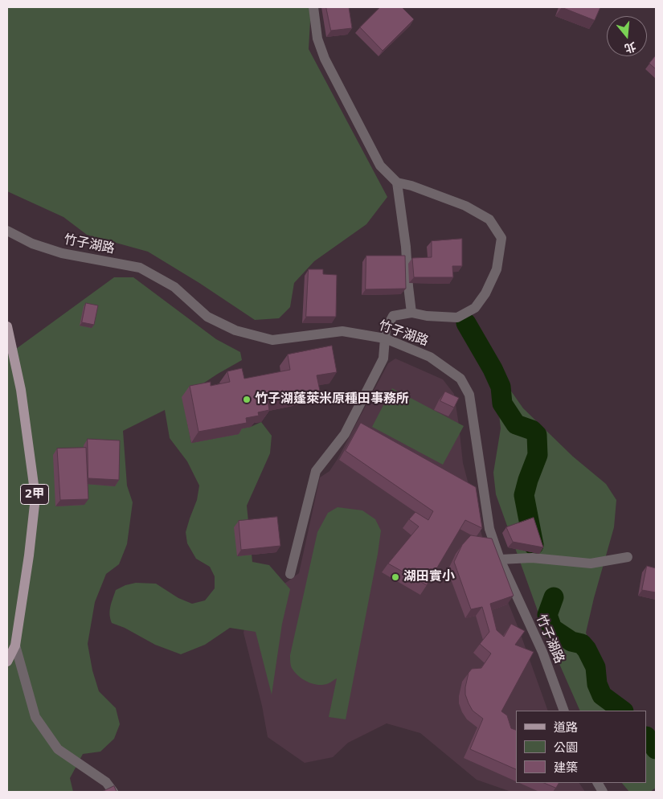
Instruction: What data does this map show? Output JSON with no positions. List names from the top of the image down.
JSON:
{
  "streets": {
    "main road": ["2甲"],
    "street": ["竹子湖路"]
  },
  "places": ["竹子湖蓬萊米原種田事務所", "湖田實小"],
  "legend": ["道路", "公園", "建築"],
  "north": "bottom"
}
